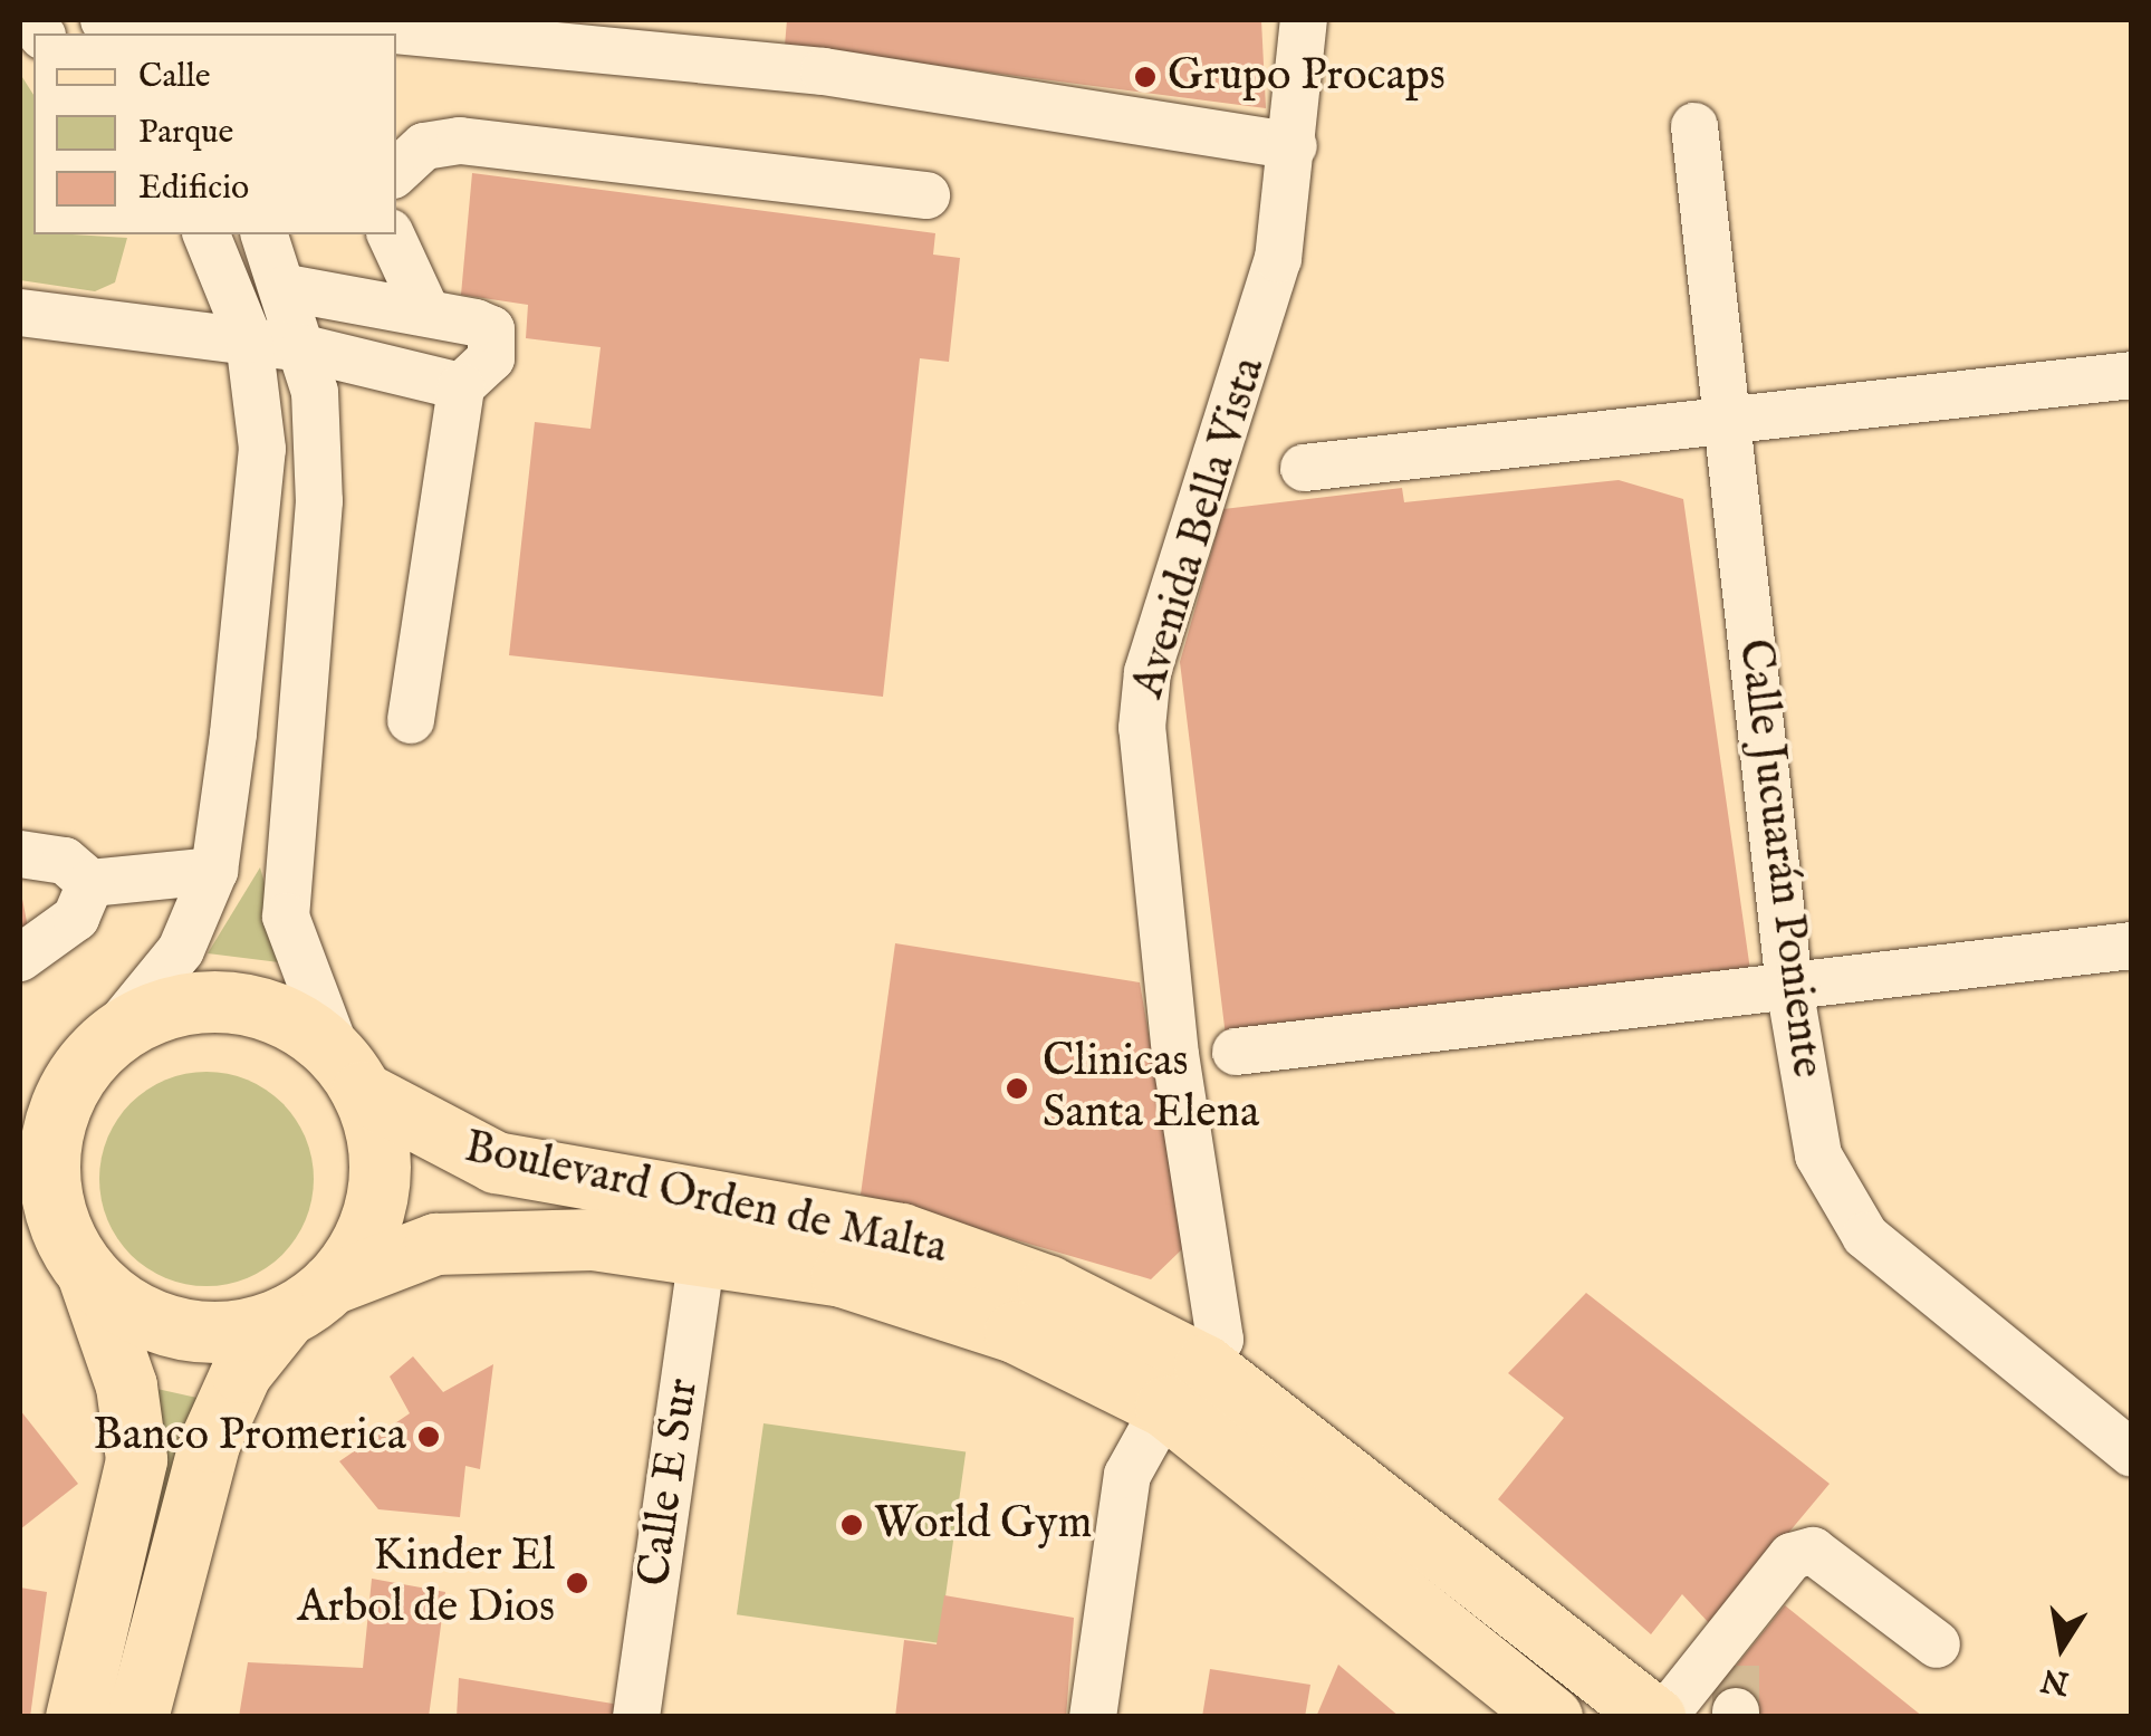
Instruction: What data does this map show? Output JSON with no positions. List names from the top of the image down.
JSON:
{
  "streets": {
    "main road": ["Boulevard Orden de Malta"],
    "street": ["Avenida Bella Vista", "Calle Jucuarán Poniente", "Calle E Sur"]
  },
  "crossings": [
    ["Avenida Bella Vista", "Boulevard Orden de Malta"],
    ["Boulevard Orden de Malta", "Calle E Sur"]
  ],
  "places": [
    "Grupo Procaps",
    "Clinicas Santa Elena",
    "Banco Promerica",
    "World Gym",
    "Kinder El Arbol de Dios"
  ],
  "legend": ["Calle", "Parque", "Edificio"],
  "north": "bottom"
}
